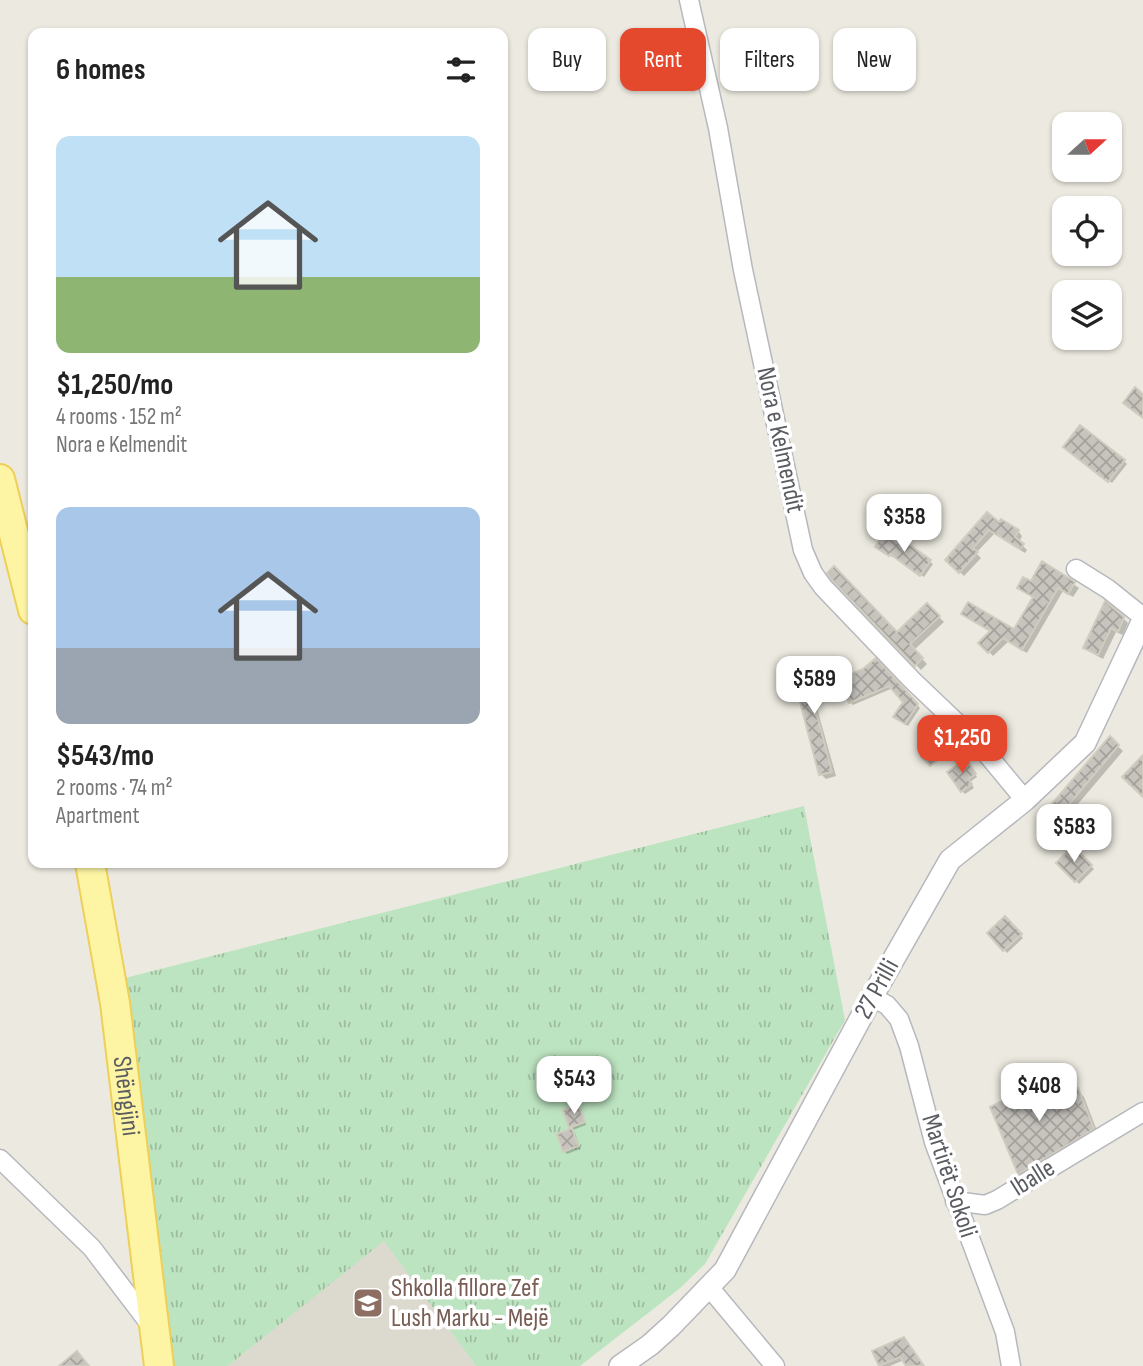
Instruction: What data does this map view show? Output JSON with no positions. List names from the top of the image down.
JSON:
{
  "streets": {
    "main road": ["Shëngjini"],
    "street": [
      "Nora e Kelmendit",
      "27 Prilli",
      "Martirët Sokoli",
      "Iballe"
    ]
  },
  "crossings": [
    ["Nora e Kelmendit", "27 Prilli"],
    ["27 Prilli", "Martirët Sokoli"],
    ["Martirët Sokoli", "Iballe"]
  ],
  "places": {
    "school or university": ["Shkolla fillore Zef Lush Marku - Mejë"]
  },
  "north": "right",
  "page": {
    "chip": [
      "Buy",
      "Rent",
      "Filters",
      "New"
    ],
    "heading": "6 homes",
    "list": [
      {
        "name": "$1,250/mo",
        "note": "4 rooms · 152 m² · Nora e Kelmendit"
      },
      {
        "name": "$543/mo",
        "note": "2 rooms · 74 m² · Apartment"
      }
    ],
    "price": [
      "$358",
      "$589",
      "$1,250",
      "$583",
      "$543",
      "$408"
    ]
  }
}
